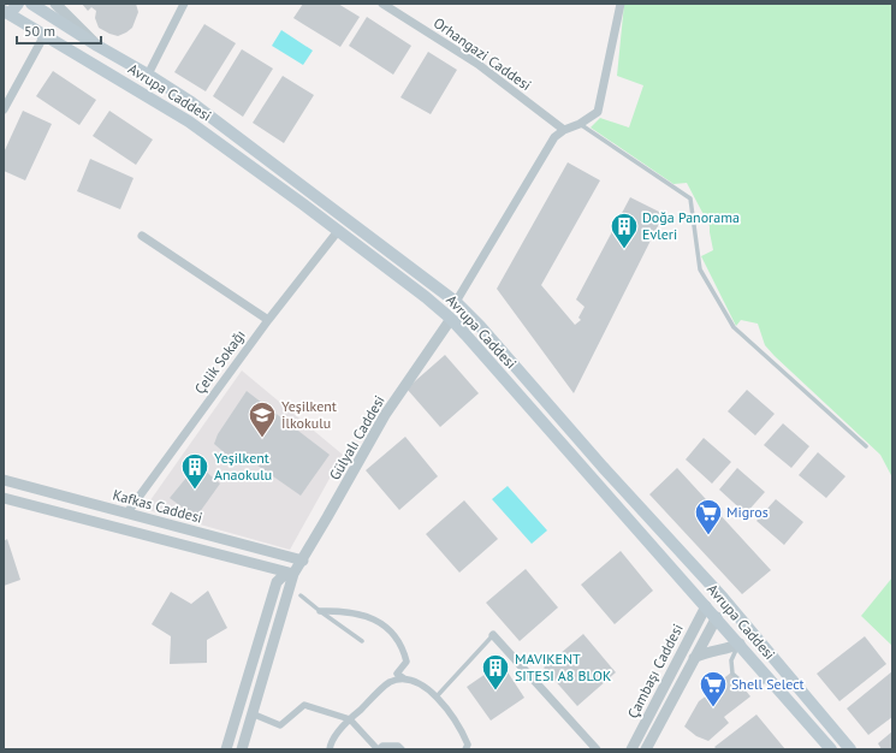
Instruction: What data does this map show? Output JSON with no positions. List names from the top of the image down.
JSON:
{
  "streets": {
    "main road": ["Avrupa Caddesi"],
    "street": [
      "Orhangazi Caddesi",
      "Çelik Sokağı",
      "Gülyalı Caddesi",
      "Kafkas Caddesi",
      "Çambaşı Caddesi"
    ]
  },
  "crossings": [
    ["Avrupa Caddesi", "Çelik Sokağı"],
    ["Avrupa Caddesi", "Gülyalı Caddesi"],
    ["Avrupa Caddesi", "Çambaşı Caddesi"],
    ["Çelik Sokağı", "Kafkas Caddesi"],
    ["Gülyalı Caddesi", "Kafkas Caddesi"]
  ],
  "places": {
    "building": ["Doğa Panorama Evleri", "Yeşilkent Anaokulu", "MAVIKENT SITESI A8 BLOK"],
    "school or university": ["Yeşilkent İlkokulu"],
    "supermarket": ["Migros", "Shell Select"]
  },
  "scale_bar": "50 m"
}
